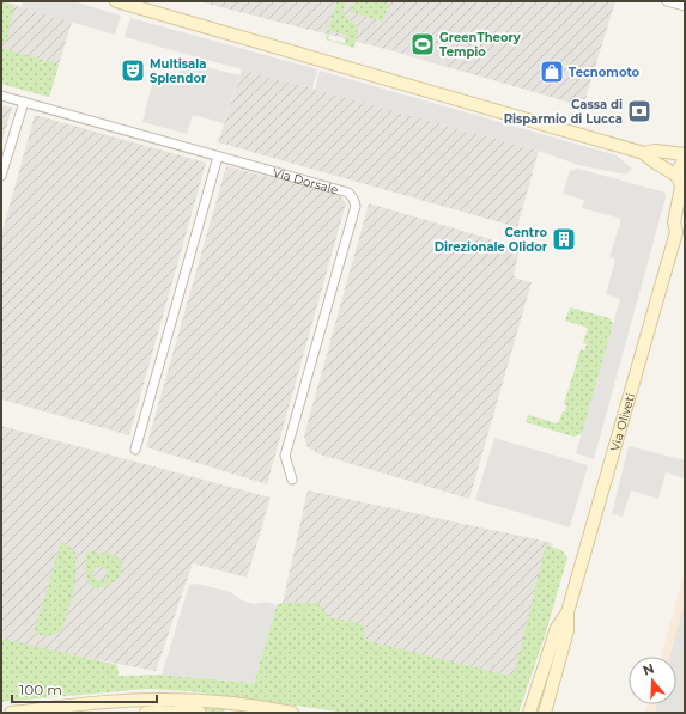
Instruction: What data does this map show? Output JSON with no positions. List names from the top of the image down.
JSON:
{
  "streets": {
    "main road": ["Via Oliveti"],
    "street": ["Via Dorsale"]
  },
  "places": {
    "sports": ["GreenTheory Tempio"],
    "theatre": ["Multisala Splendor"],
    "shop": ["Tecnomoto"],
    "bank": ["Cassa di Risparmio di Lucca"],
    "building": ["Centro Direzionale Olidor"]
  },
  "scale_bar": "100 m",
  "north": "top"
}
